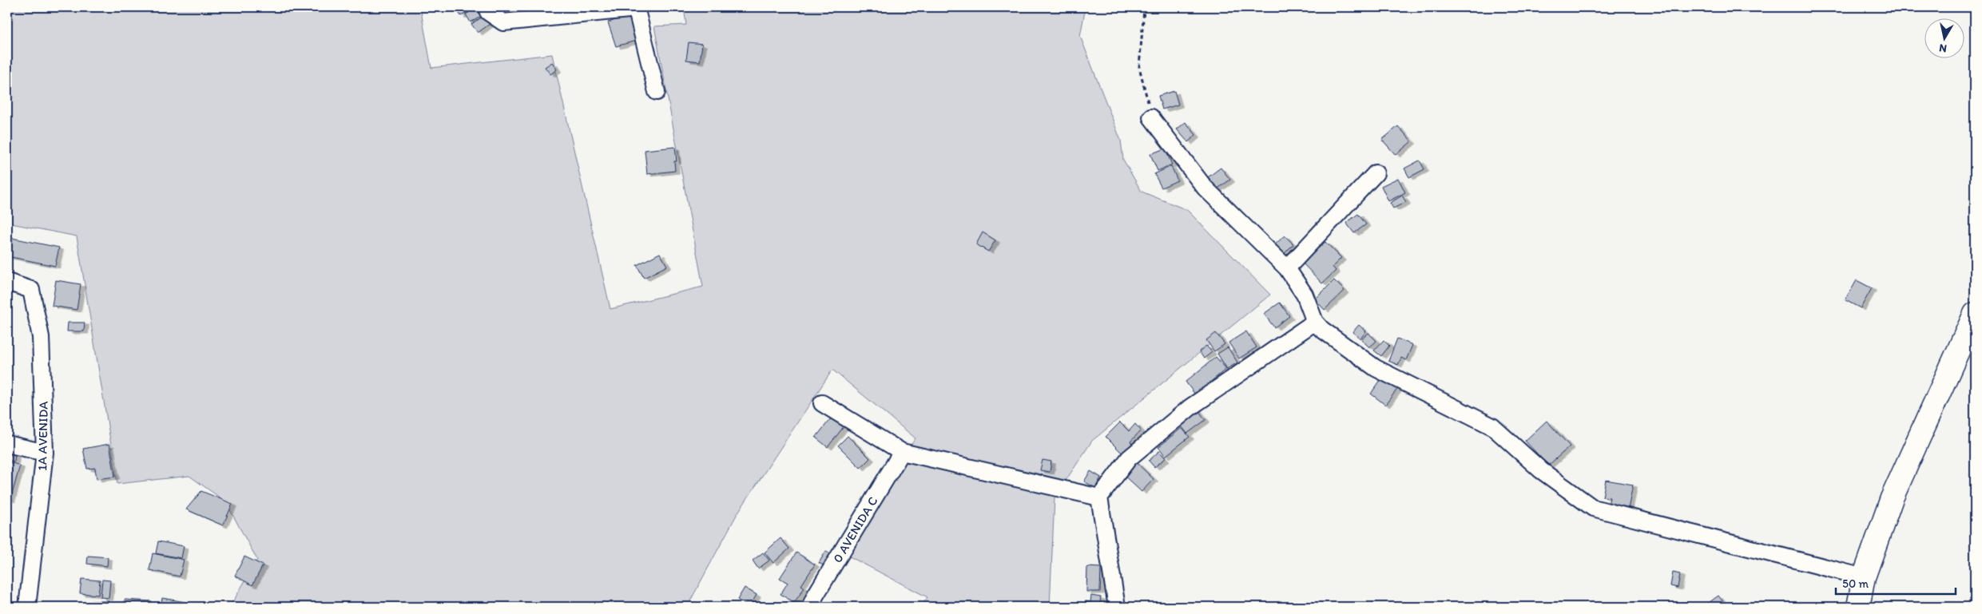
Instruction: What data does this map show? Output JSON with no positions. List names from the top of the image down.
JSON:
{
  "streets": {
    "street": ["1A AVENIDA", "0 AVENIDA C"]
  },
  "scale_bar": "50 m",
  "north": "bottom"
}
